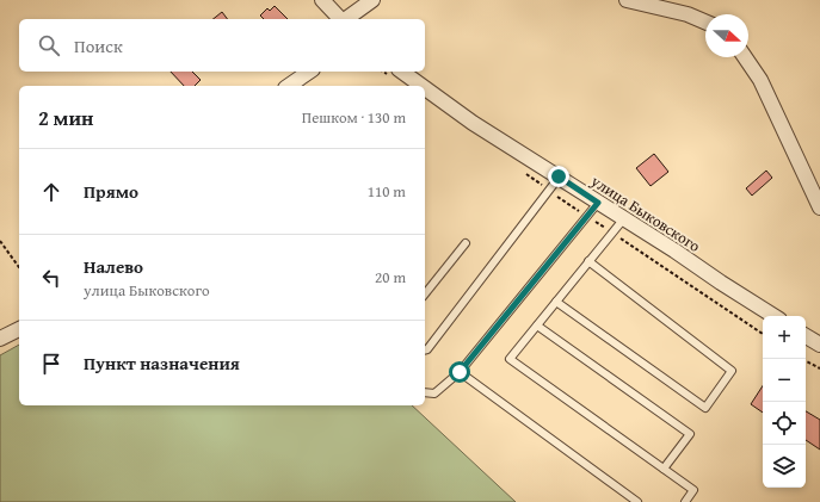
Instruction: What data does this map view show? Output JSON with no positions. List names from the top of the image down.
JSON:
{
  "streets": {
    "street": ["улица Быковского"]
  },
  "north": "right",
  "page": {
    "search": "Поиск",
    "heading": ["2 мин", "Пешком · 130 m"],
    "list": [
      ["Прямо", "110 m"],
      ["Налево", "улица Быковского", "20 m"],
      "Пункт назначения"
    ],
    "map_buttons": ["+", "−"]
  }
}
